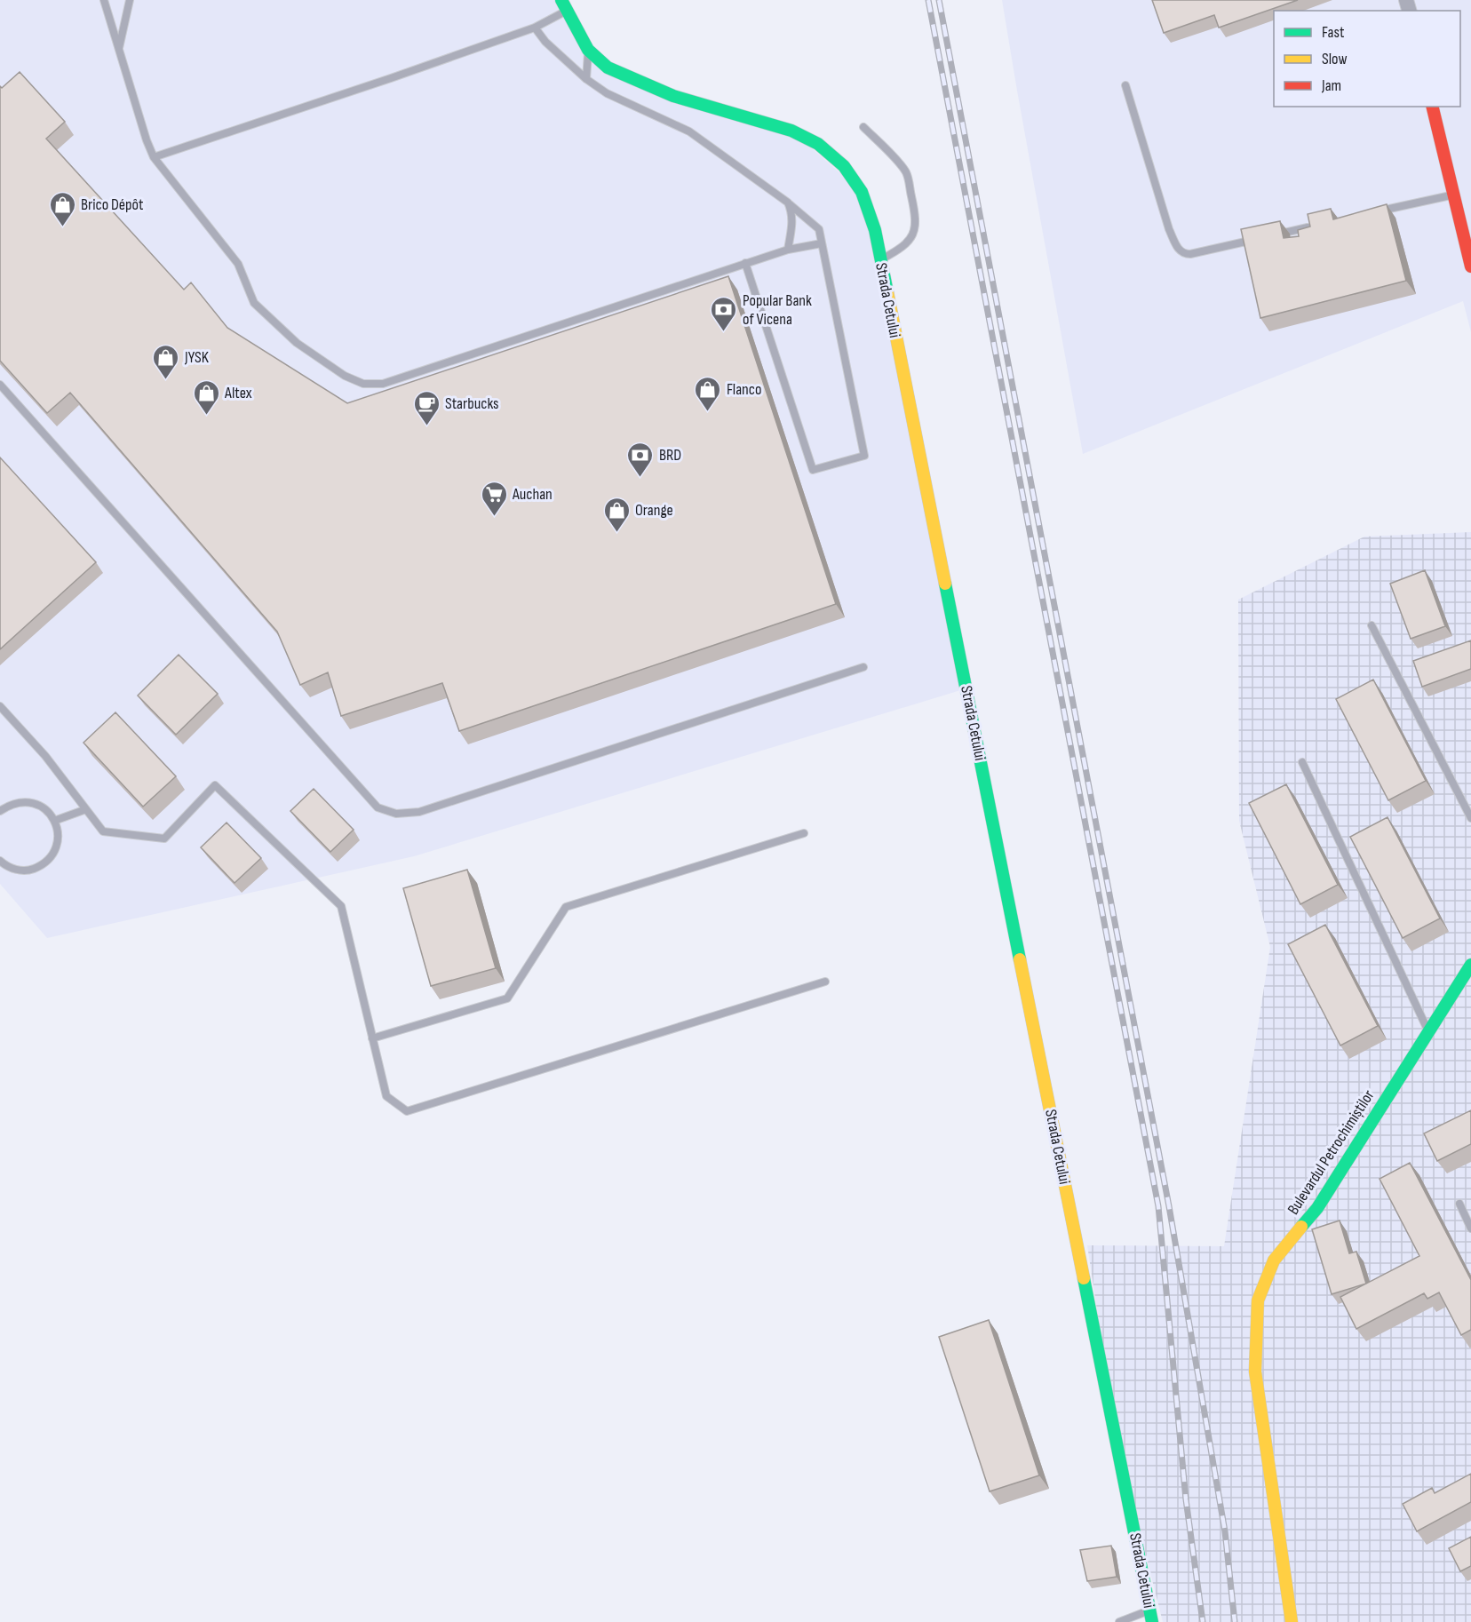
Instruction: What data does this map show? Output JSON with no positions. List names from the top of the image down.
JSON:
{
  "streets": {
    "street": ["Strada Cetului", "Bulevardul Petrochimiștilor"]
  },
  "places": {
    "shop": [
      "Brico Dépôt",
      "JYSK",
      "Flanco",
      "Altex",
      "Orange"
    ],
    "bank": ["Popular Bank of Vicena", "BRD"],
    "cafe": ["Starbucks"],
    "supermarket": ["Auchan"]
  },
  "legend": ["Fast", "Slow", "Jam"]
}
